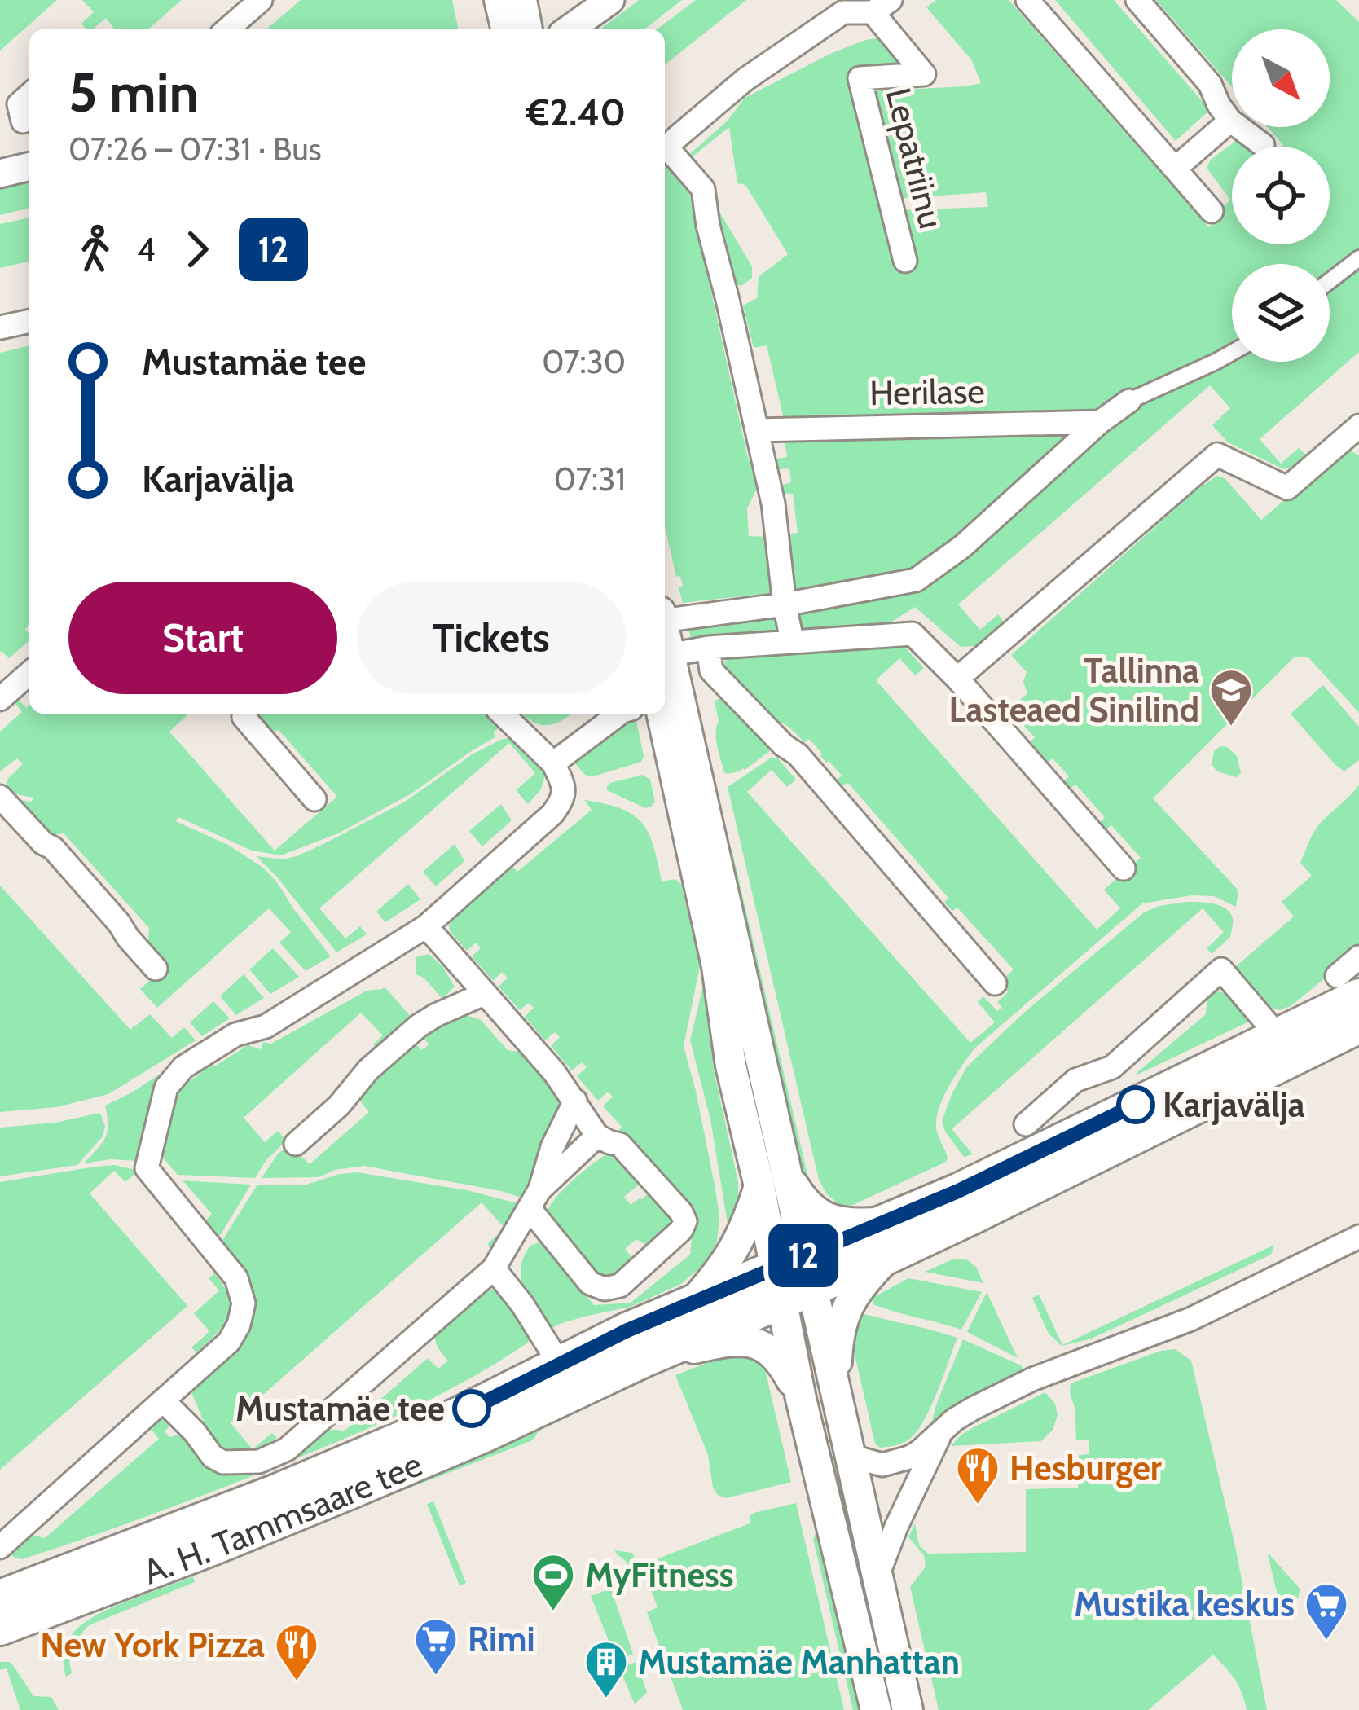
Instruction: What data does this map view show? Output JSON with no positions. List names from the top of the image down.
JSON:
{
  "streets": {
    "main road": ["A. H. Tammsaare tee"],
    "street": ["Lepatriinu", "Herilase"]
  },
  "places": {
    "school or university": ["Tallinna Lasteaed Sinilind"],
    "other": ["Karjavälja", "Mustamäe tee"],
    "restaurant": ["Hesburger", "New York Pizza"],
    "sports": ["MyFitness"],
    "supermarket": ["Mustika keskus", "Rimi"],
    "building": ["Mustamäe Manhattan"]
  },
  "lines": ["bus line 12"],
  "north": "bottom right",
  "page": {
    "on_map": "12",
    "heading": ["5 min", "07:26 – 07:31 · Bus", "€2.40"],
    "legs": ["4", "12"],
    "list": [
      {
        "name": "Mustamäe tee",
        "value": "07:30"
      },
      {
        "name": "Karjavälja",
        "value": "07:31"
      }
    ],
    "buttons": ["Start", "Tickets"]
  }
}
